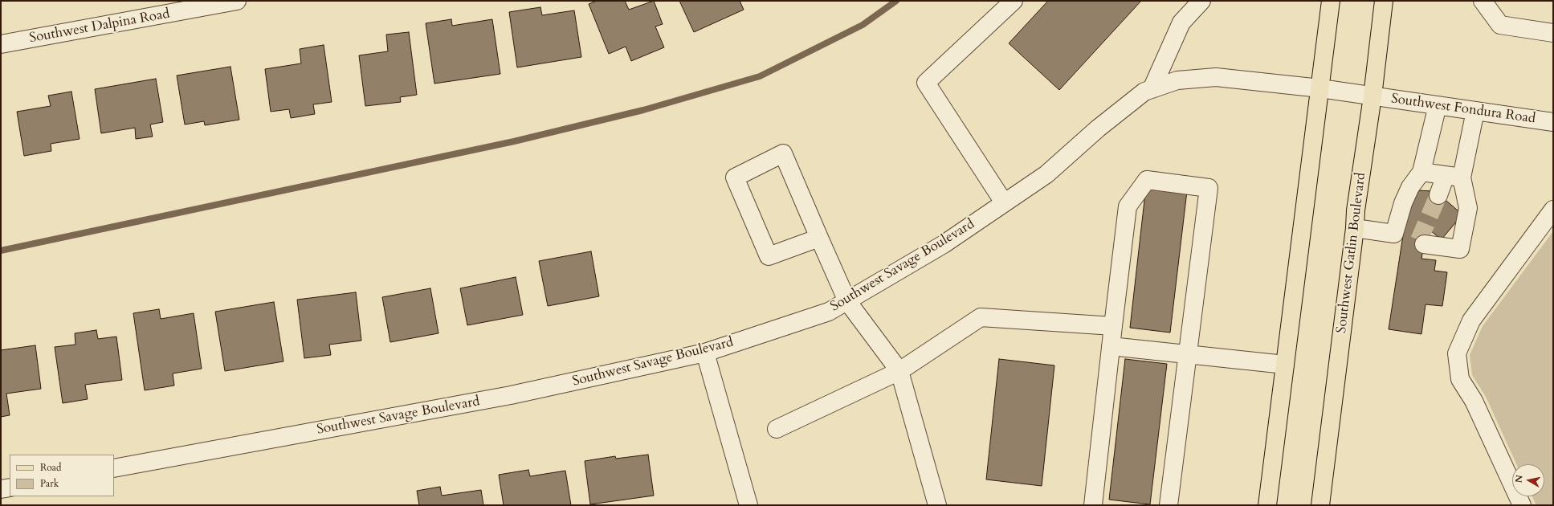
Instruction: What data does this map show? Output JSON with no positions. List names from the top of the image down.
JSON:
{
  "streets": {
    "main road": ["Southwest Gatlin Boulevard"],
    "street": ["Southwest Dalpina Road", "Southwest Fondura Road", "Southwest Savage Boulevard"]
  },
  "crossings": [
    ["Southwest Fondura Road", "Southwest Gatlin Boulevard"],
    ["Southwest Fondura Road", "Southwest Savage Boulevard"],
    ["Southwest Gatlin Boulevard", "Southwest Savage Boulevard"]
  ],
  "legend": ["Road", "Park"],
  "north": "left"
}
